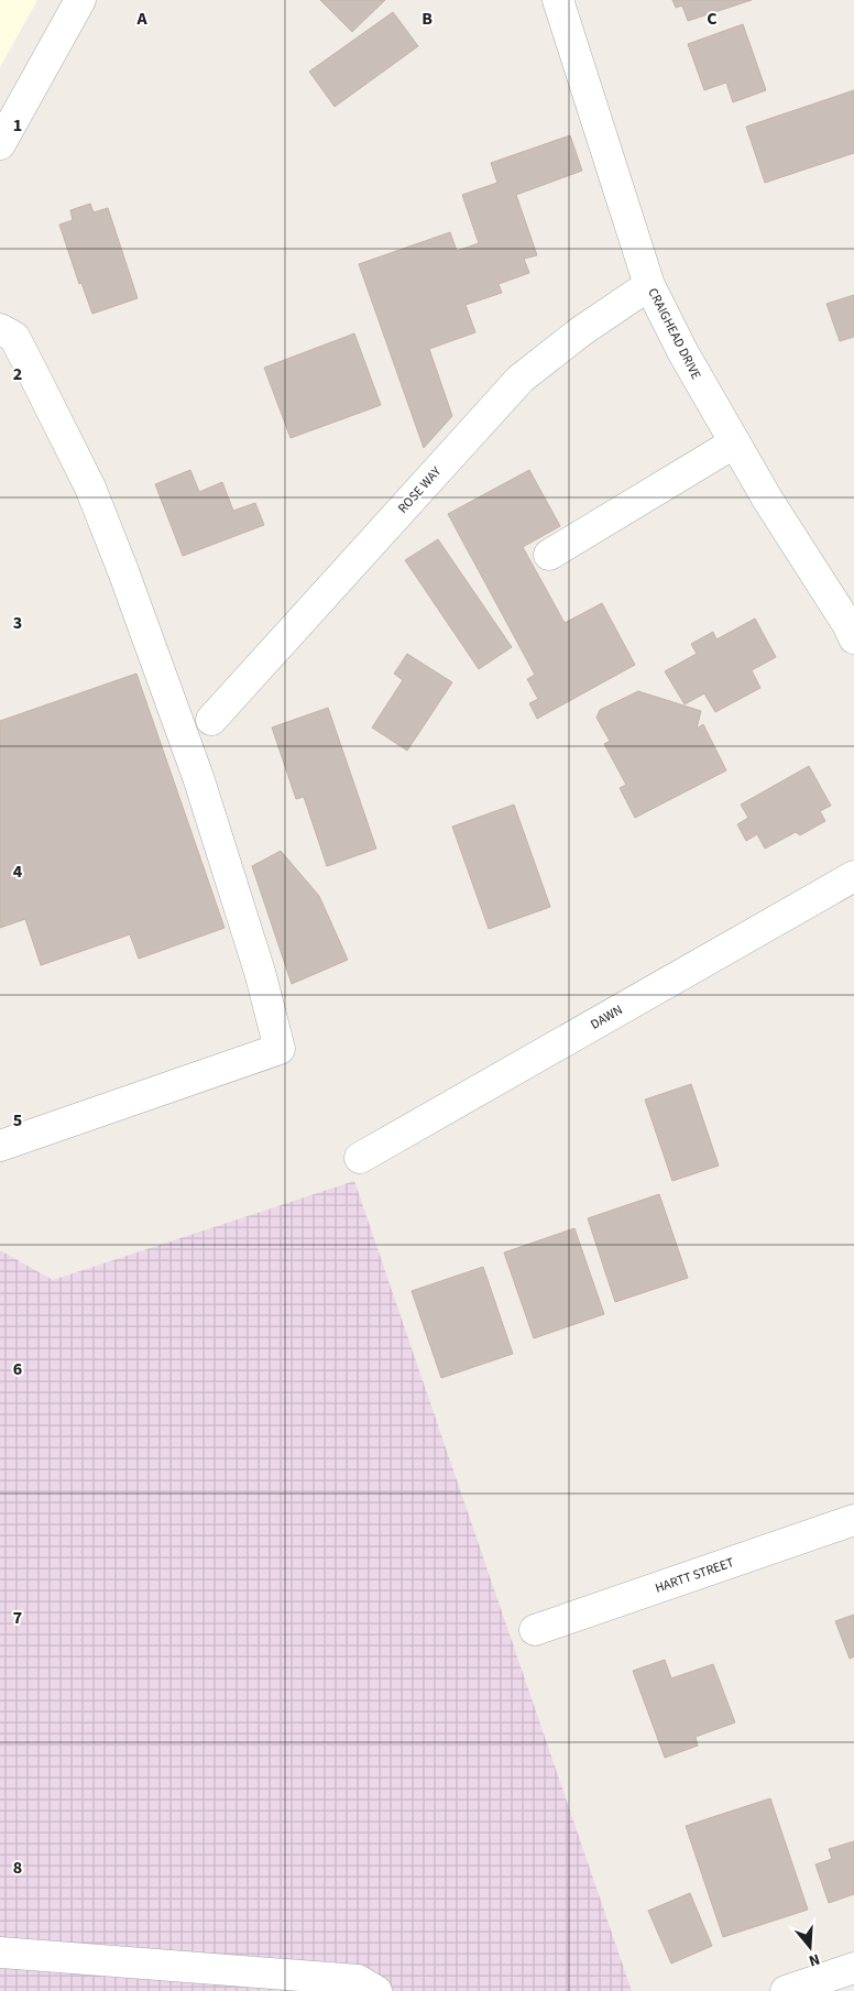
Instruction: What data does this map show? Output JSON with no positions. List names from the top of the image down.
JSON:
{
  "streets": {
    "street": [
      "CRAIGHEAD DRIVE",
      "ROSE WAY",
      "DAWN",
      "HARTT STREET"
    ]
  },
  "crossings": [
    ["CRAIGHEAD DRIVE", "ROSE WAY"]
  ],
  "north": "bottom",
  "grid": {
    "columns": ["A", "B", "C"],
    "rows": [
      "1",
      "2",
      "3",
      "4",
      "5",
      "6",
      "7",
      "8"
    ]
  }
}
